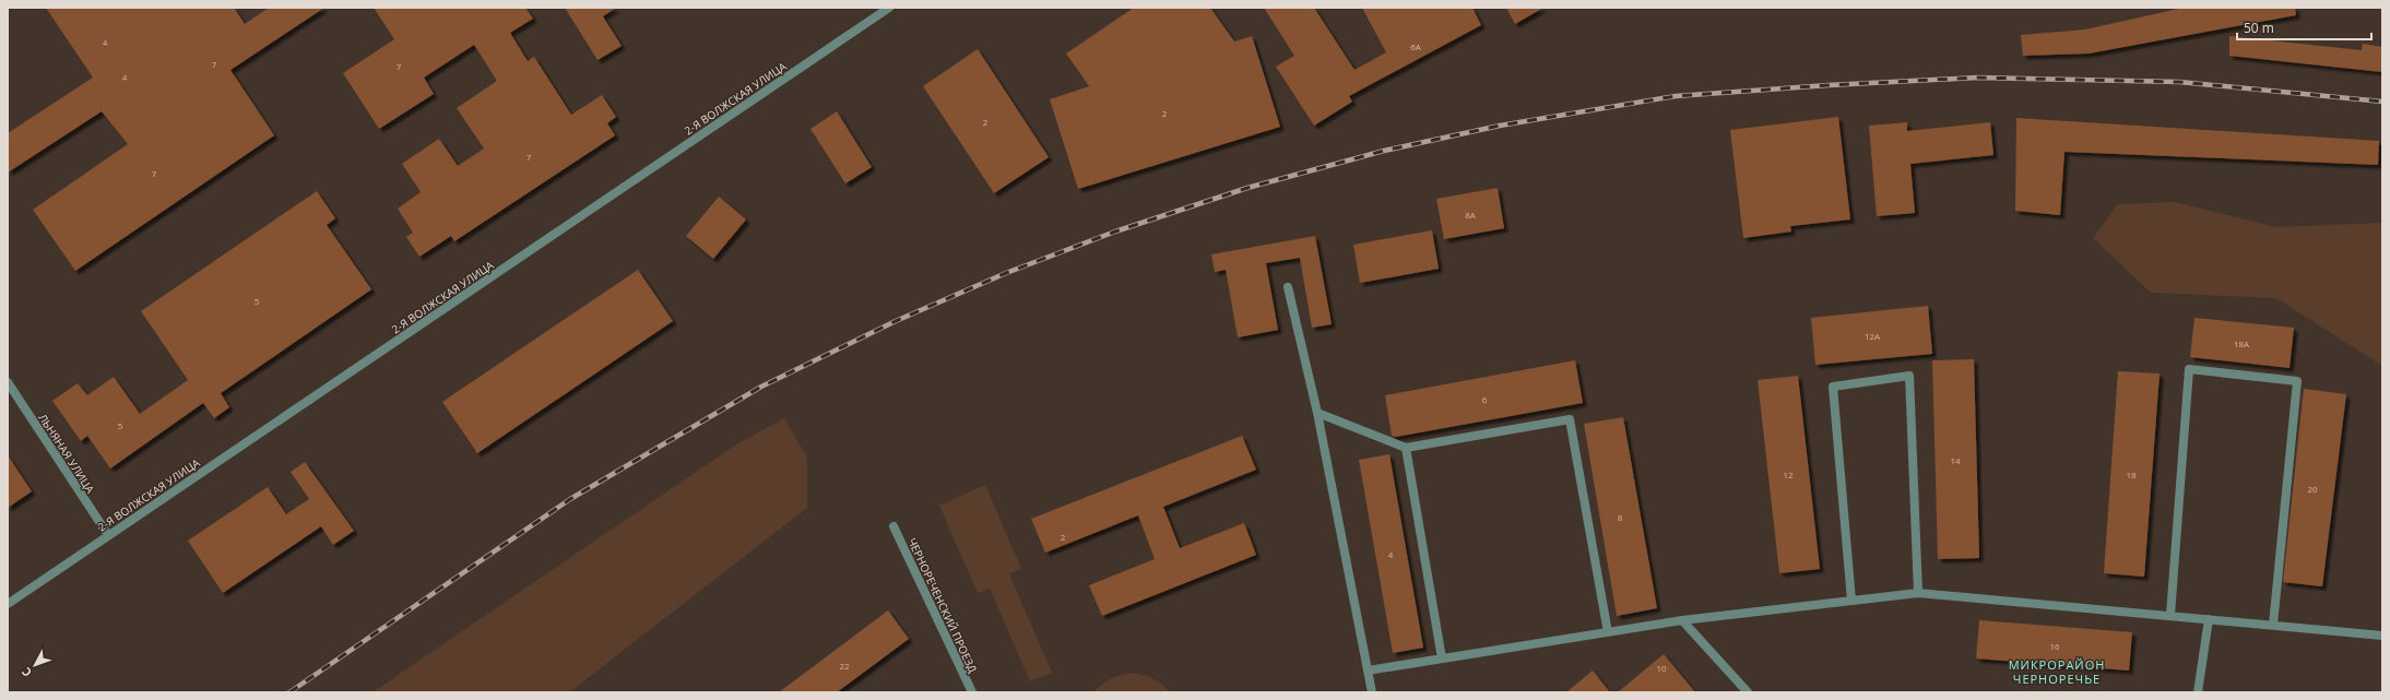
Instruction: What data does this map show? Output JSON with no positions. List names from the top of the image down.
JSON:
{
  "streets": {
    "street": ["2-Я ВОЛЖСКАЯ УЛИЦА", "ЛЬНЯНАЯ УЛИЦА", "ЧЕРНОРЕЧЕНСКИЙ ПРОЕЗД"]
  },
  "crossings": [
    ["2-Я ВОЛЖСКАЯ УЛИЦА", "ЛЬНЯНАЯ УЛИЦА"]
  ],
  "districts": ["МИКРОРАЙОН ЧЕРНОРЕЧЬЕ"],
  "house_numbers": [
    "4",
    "6А",
    "7",
    "7",
    "4",
    "2",
    "2",
    "7",
    "7",
    "8А",
    "5",
    "12А",
    "18А",
    "6",
    "5",
    "14",
    "12",
    "18",
    "20",
    "8",
    "2",
    "4",
    "16",
    "22",
    "10"
  ],
  "scale_bar": "50 m",
  "north": "bottom left"
}
